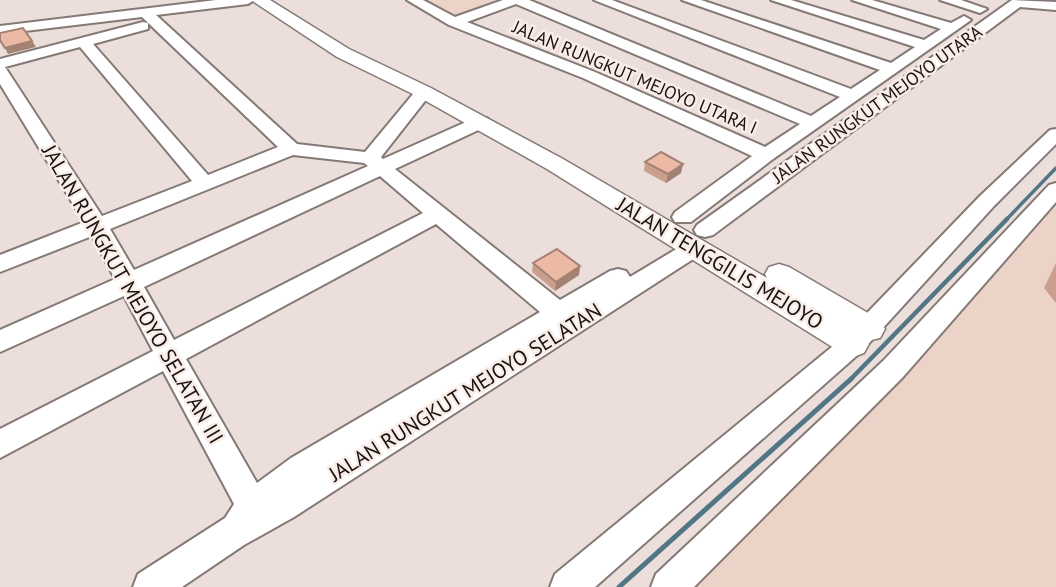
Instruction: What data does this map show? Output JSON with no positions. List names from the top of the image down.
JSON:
{
  "streets": {
    "main road": ["JALAN TENGGILIS MEJOYO"],
    "street": [
      "JALAN RUNGKUT MEJOYO UTARA I",
      "JALAN RUNGKUT MEJOYO UTARA",
      "JALAN RUNGKUT MEJOYO SELATAN III",
      "JALAN RUNGKUT MEJOYO SELATAN"
    ]
  },
  "crossings": [
    ["JALAN RUNGKUT MEJOYO UTARA I", "JALAN RUNGKUT MEJOYO UTARA"],
    ["JALAN RUNGKUT MEJOYO UTARA", "JALAN TENGGILIS MEJOYO"],
    ["JALAN RUNGKUT MEJOYO UTARA", "JALAN RUNGKUT MEJOYO SELATAN"],
    ["JALAN TENGGILIS MEJOYO", "JALAN RUNGKUT MEJOYO SELATAN"],
    ["JALAN RUNGKUT MEJOYO SELATAN III", "JALAN RUNGKUT MEJOYO SELATAN"]
  ]
}
